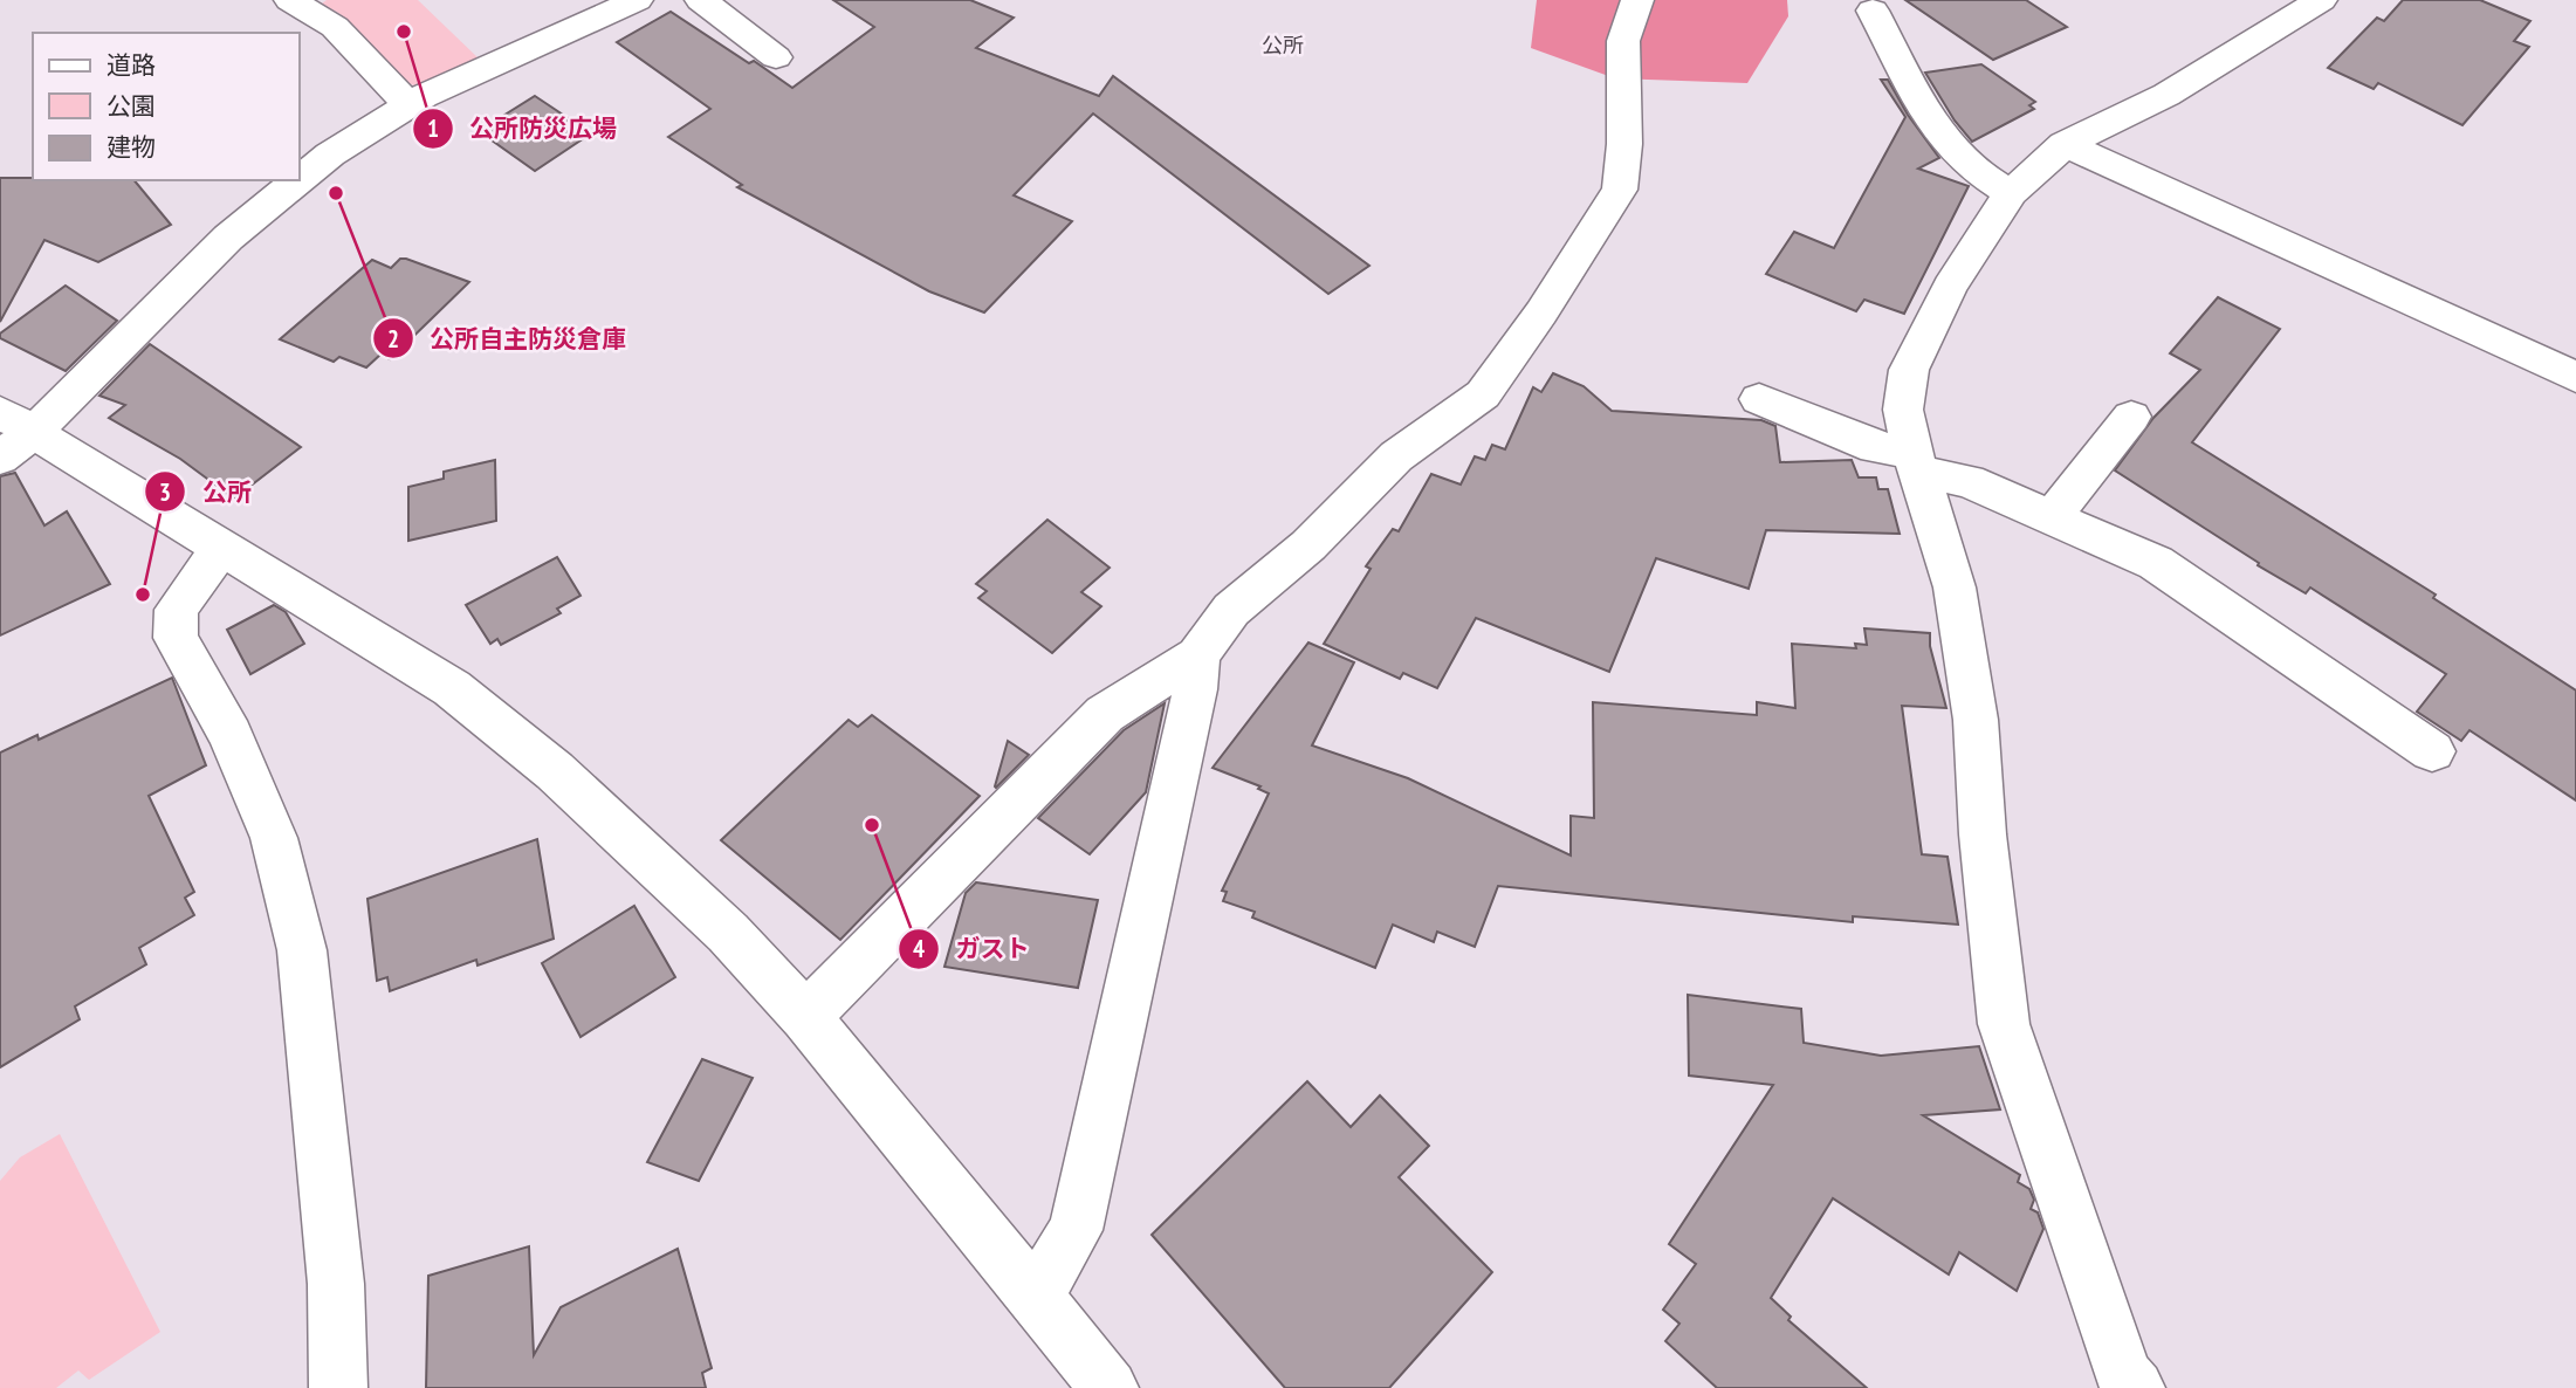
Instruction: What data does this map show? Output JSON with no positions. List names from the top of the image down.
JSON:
{
  "districts": ["公所"],
  "places": [
    "公所防災広場",
    "公所自主防災倉庫",
    "公所",
    "ガスト"
  ],
  "legend": ["道路", "公園", "建物"]
}
